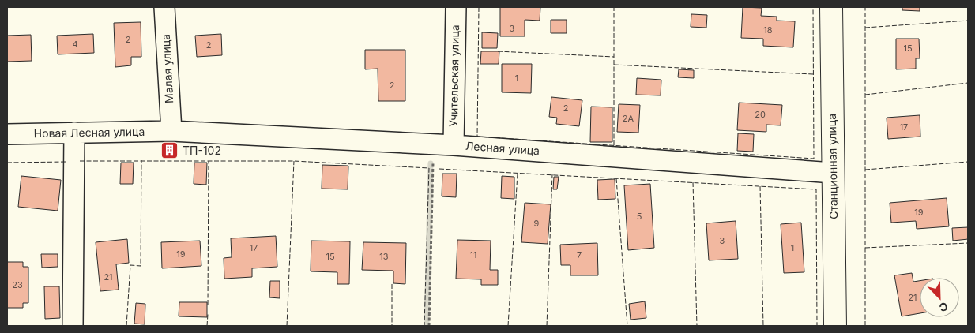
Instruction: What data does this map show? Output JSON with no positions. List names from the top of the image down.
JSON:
{
  "streets": {
    "main road": ["Станционная улица"],
    "street": [
      "Малая улица",
      "Учительская улица",
      "Новая Лесная улица",
      "Лесная улица"
    ]
  },
  "crossings": [
    ["Малая улица", "Новая Лесная улица"],
    ["Малая улица", "Лесная улица"],
    ["Учительская улица", "Лесная улица"],
    ["Новая Лесная улица", "Лесная улица"],
    ["Лесная улица", "Станционная улица"]
  ],
  "places": {
    "building": ["ТП-102"]
  },
  "house_numbers": [
    "3",
    "18",
    "2",
    "4",
    "2",
    "15",
    "1",
    "2",
    "2",
    "20",
    "2А",
    "17",
    "19",
    "5",
    "9",
    "3",
    "17",
    "1",
    "19",
    "11",
    "7",
    "15",
    "13",
    "21",
    "23",
    "21"
  ],
  "north": "bottom right"
}
